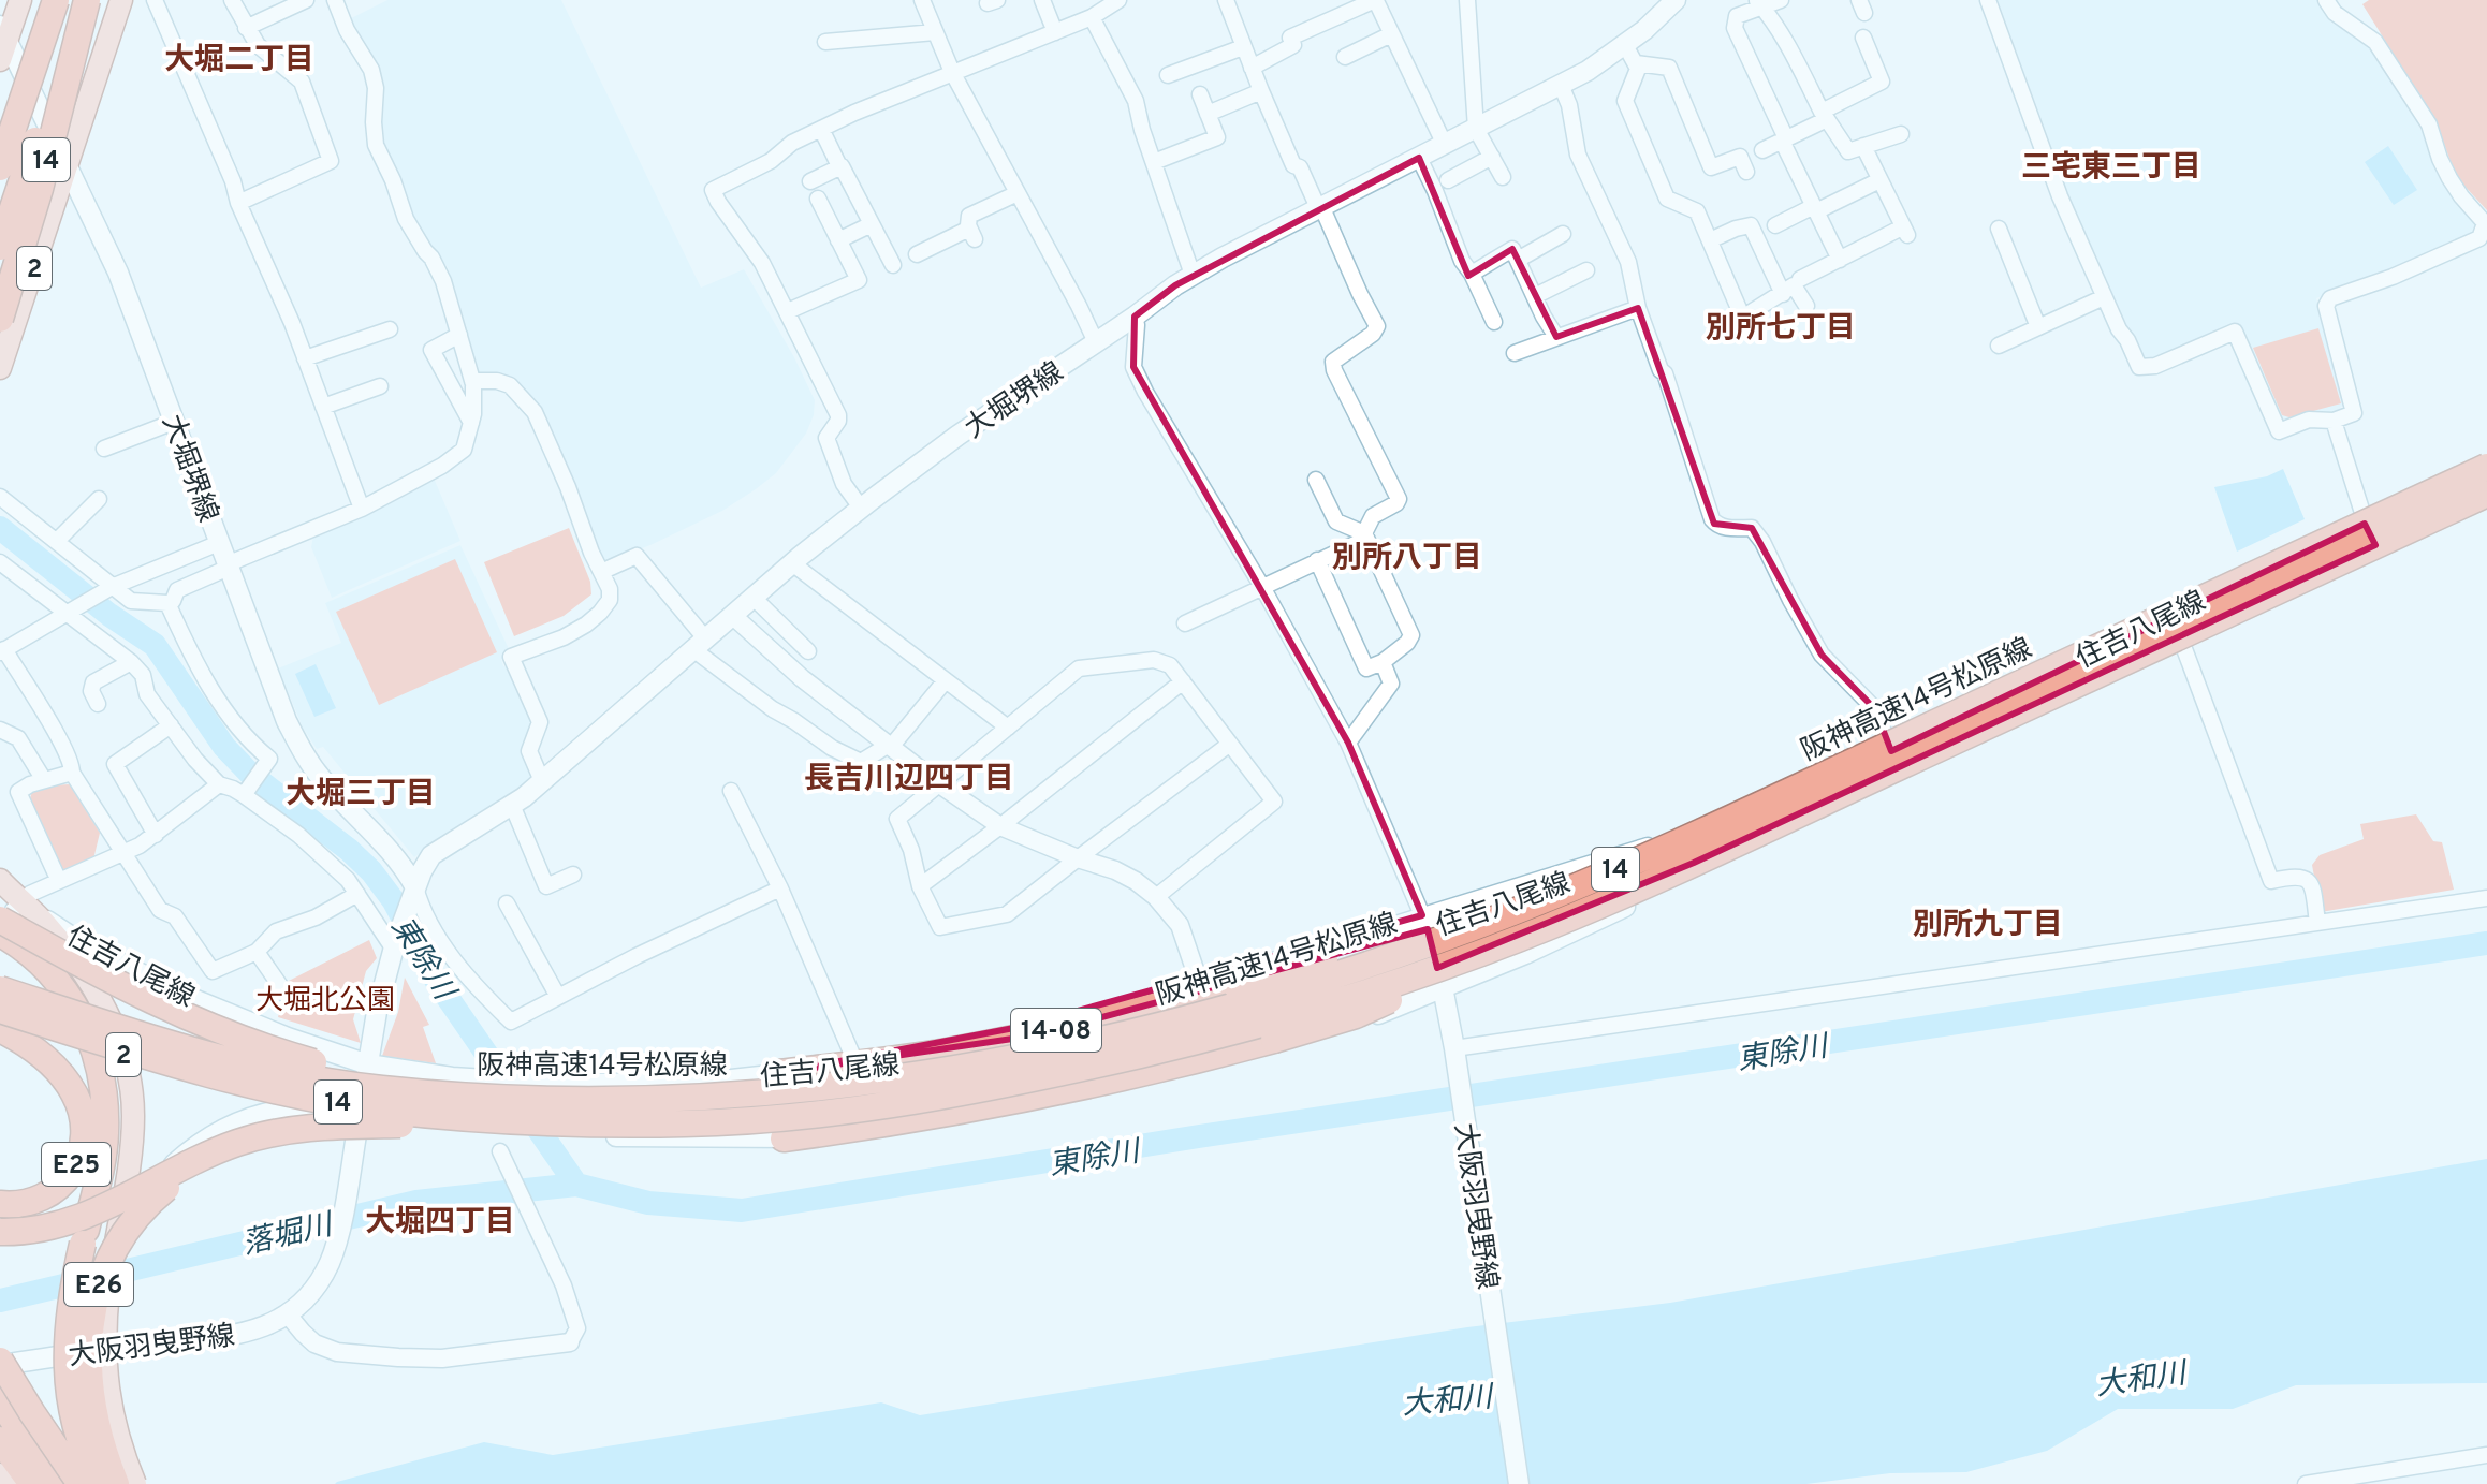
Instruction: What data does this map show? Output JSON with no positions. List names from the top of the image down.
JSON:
{
  "streets": {
    "highway": [
      "14",
      "阪神高速14号松原線",
      "14-08",
      "E25",
      "E26"
    ],
    "main road": [
      "2",
      "大堀堺線",
      "住吉八尾線",
      "大阪羽曳野線"
    ]
  },
  "crossings": [
    ["14", "2"],
    ["14", "住吉八尾線"],
    ["14", "阪神高速14号松原線"],
    ["2", "大堀堺線"],
    ["2", "住吉八尾線"],
    ["大堀堺線", "住吉八尾線"],
    ["大堀堺線", "大阪羽曳野線"],
    ["住吉八尾線", "阪神高速14号松原線"],
    ["住吉八尾線", "14-08"],
    ["住吉八尾線", "大阪羽曳野線"],
    ["阪神高速14号松原線", "14-08"],
    ["阪神高速14号松原線", "E26"]
  ],
  "districts": [
    "大堀二丁目",
    "三宅東三丁目",
    "別所七丁目",
    "別所八丁目",
    "長吉川辺四丁目",
    "大堀三丁目",
    "別所九丁目",
    "大堀四丁目"
  ],
  "water": ["東除川", "落堀川", "大和川"],
  "parks": ["大堀北公園"]
}
